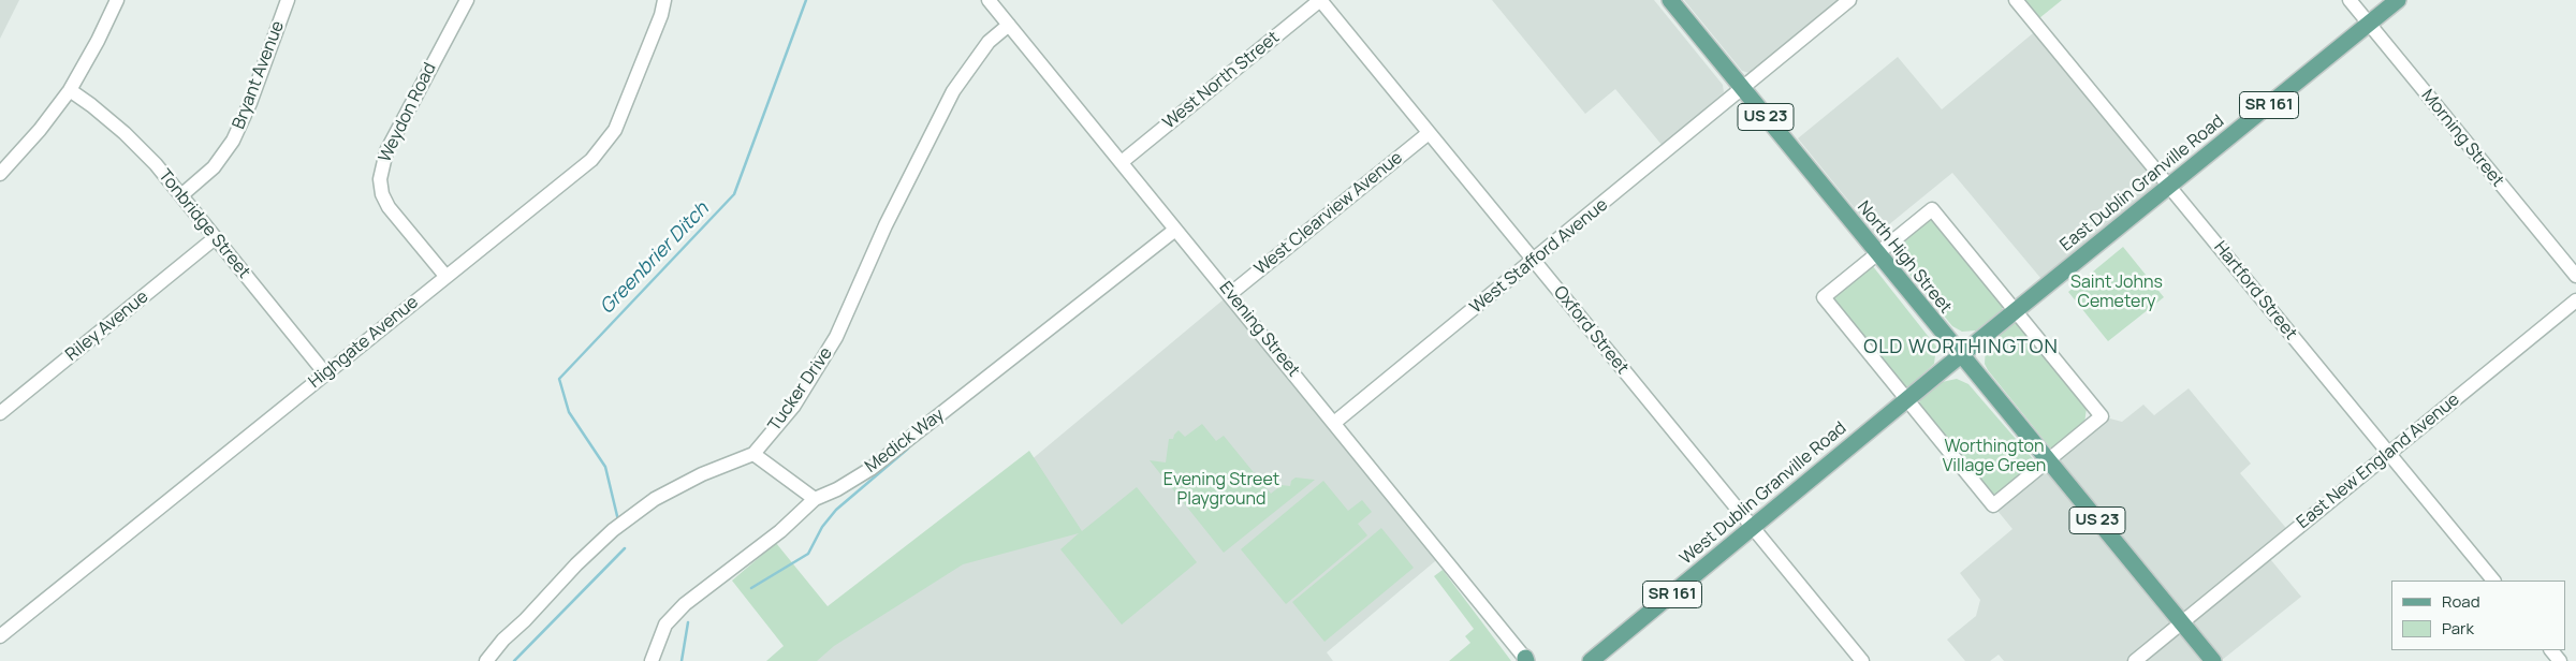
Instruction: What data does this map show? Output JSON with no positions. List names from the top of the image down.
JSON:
{
  "streets": {
    "main road": [
      "SR 161",
      "US 23",
      "East Dublin Granville Road",
      "North High Street",
      "West Dublin Granville Road"
    ],
    "street": [
      "Bryant Avenue",
      "West North Street",
      "Weydon Road",
      "Morning Street",
      "West Clearview Avenue",
      "Tonbridge Street",
      "West Stafford Avenue",
      "Hartford Street",
      "Riley Avenue",
      "Evening Street",
      "Oxford Street",
      "Highgate Avenue",
      "Tucker Drive",
      "Medick Way",
      "East New England Avenue"
    ]
  },
  "crossings": [
    ["Bryant Avenue", "Tonbridge Street"],
    ["West North Street", "Evening Street"],
    ["West North Street", "Oxford Street"],
    ["Weydon Road", "Highgate Avenue"],
    ["Morning Street", "East Dublin Granville Road"],
    ["East Dublin Granville Road", "North High Street"],
    ["East Dublin Granville Road", "Hartford Street"],
    ["East Dublin Granville Road", "West Dublin Granville Road"],
    ["West Clearview Avenue", "Evening Street"],
    ["West Clearview Avenue", "Oxford Street"],
    ["Tonbridge Street", "Riley Avenue"],
    ["Tonbridge Street", "Highgate Avenue"],
    ["West Stafford Avenue", "North High Street"],
    ["West Stafford Avenue", "Evening Street"],
    ["West Stafford Avenue", "Oxford Street"],
    ["North High Street", "East New England Avenue"],
    ["North High Street", "West Dublin Granville Road"],
    ["Hartford Street", "East New England Avenue"],
    ["Evening Street", "Tucker Drive"],
    ["Evening Street", "Medick Way"],
    ["Oxford Street", "West Dublin Granville Road"]
  ],
  "districts": ["OLD WORTHINGTON"],
  "water": ["Greenbrier Ditch"],
  "parks": ["Saint Johns Cemetery", "Worthington Village Green", "Evening Street Playground"],
  "legend": ["Road", "Park"]
}
